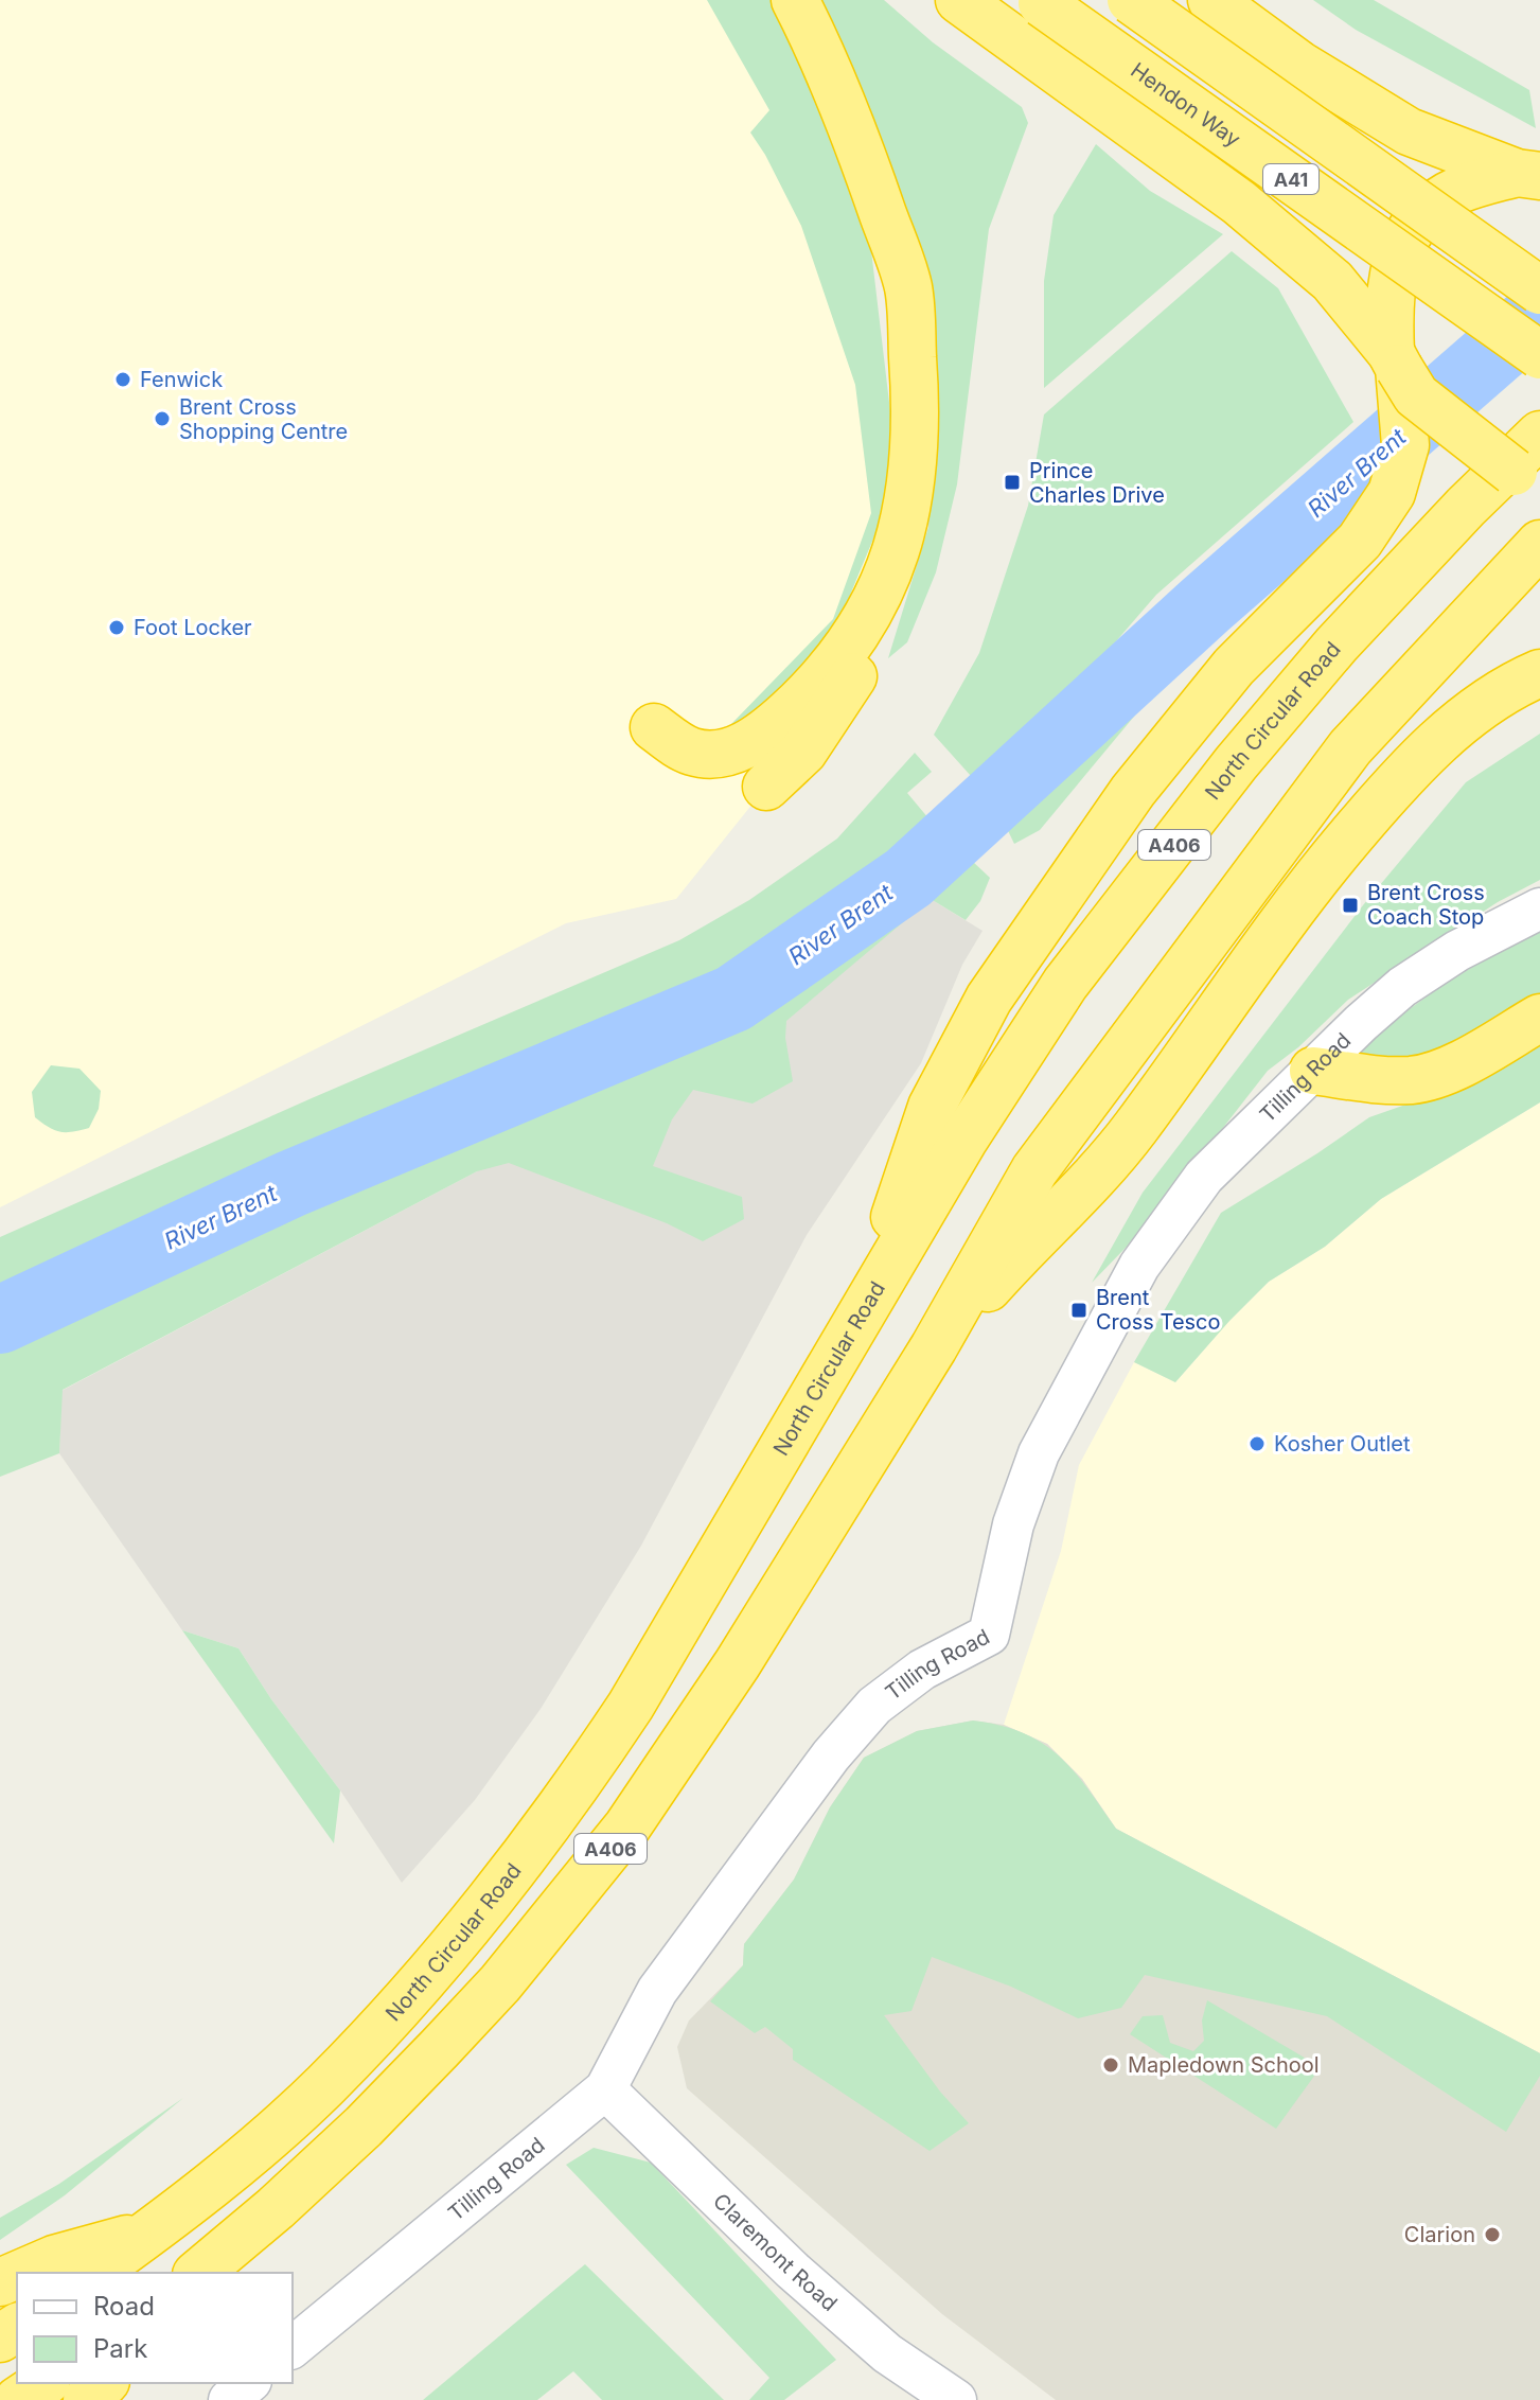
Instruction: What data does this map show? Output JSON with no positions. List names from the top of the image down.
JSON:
{
  "streets": {
    "highway": [
      "Hendon Way",
      "A41",
      "North Circular Road",
      "A406"
    ],
    "street": ["Tilling Road", "Claremont Road"]
  },
  "crossings": [
    ["Hendon Way", "A41"],
    ["A41", "A406"],
    ["North Circular Road", "A406"],
    ["Tilling Road", "Claremont Road"]
  ],
  "water": ["River Brent"],
  "places": {
    "other": [
      "Fenwick",
      "Brent Cross Shopping Centre",
      "Foot Locker",
      "Kosher Outlet",
      "Mapledown School",
      "Clarion"
    ],
    "transit": ["Prince Charles Drive", "Brent Cross Coach Stop", "Brent Cross Tesco"]
  },
  "legend": ["Road", "Park"]
}
